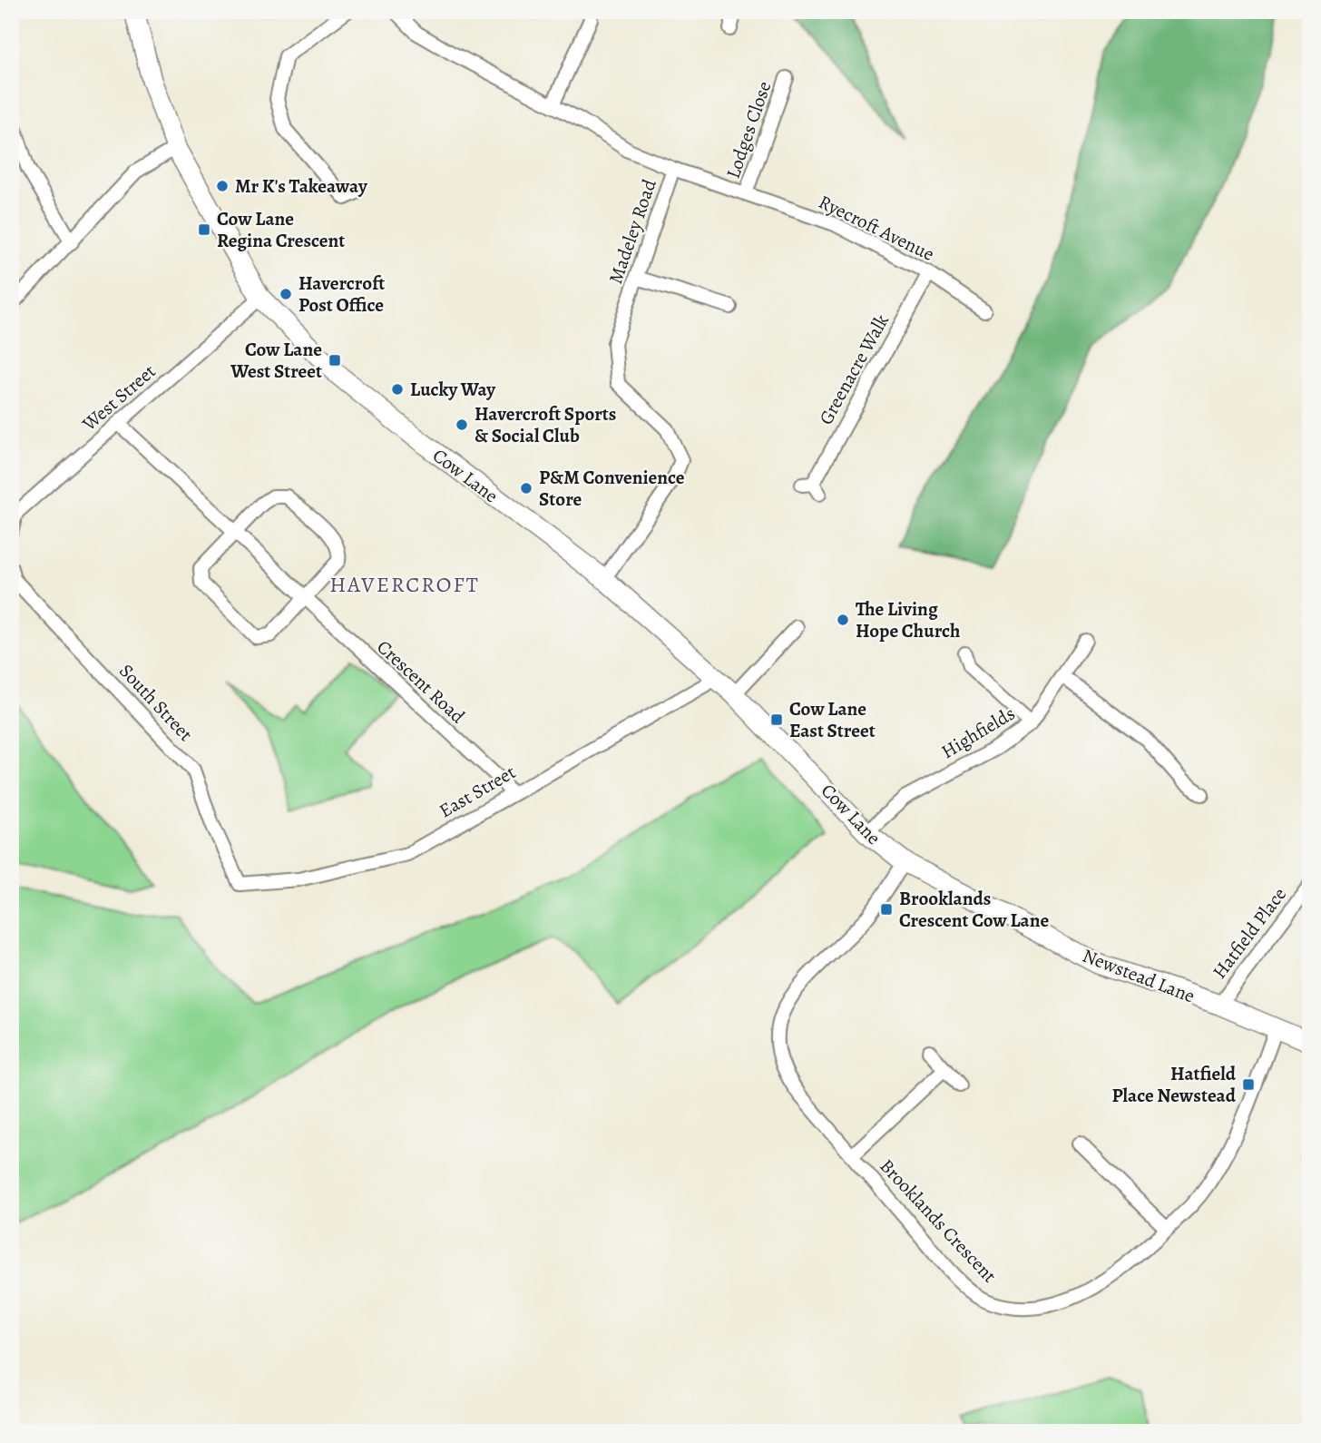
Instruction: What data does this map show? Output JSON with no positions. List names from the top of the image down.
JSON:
{
  "streets": {
    "main road": ["Cow Lane", "Newstead Lane"],
    "street": [
      "Lodges Close",
      "Ryecroft Avenue",
      "Madeley Road",
      "Greenacre Walk",
      "West Street",
      "Crescent Road",
      "South Street",
      "Highfields",
      "East Street",
      "Hatfield Place",
      "Brooklands Crescent"
    ]
  },
  "crossings": [
    ["Lodges Close", "Ryecroft Avenue"],
    ["Ryecroft Avenue", "Madeley Road"],
    ["Ryecroft Avenue", "Greenacre Walk"],
    ["Madeley Road", "Cow Lane"],
    ["West Street", "Cow Lane"],
    ["West Street", "Crescent Road"],
    ["Cow Lane", "Highfields"],
    ["Cow Lane", "East Street"],
    ["Cow Lane", "Newstead Lane"],
    ["Cow Lane", "Brooklands Crescent"],
    ["Crescent Road", "East Street"],
    ["South Street", "East Street"],
    ["Hatfield Place", "Newstead Lane"],
    ["Newstead Lane", "Brooklands Crescent"]
  ],
  "districts": ["HAVERCROFT"],
  "places": {
    "other": [
      "Mr K's Takeaway",
      "Havercroft Post Office",
      "Lucky Way",
      "Havercroft Sports & Social Club",
      "P&M Convenience Store",
      "The Living Hope Church"
    ],
    "transit": [
      "Cow Lane Regina Crescent",
      "Cow Lane West Street",
      "Cow Lane East Street",
      "Brooklands Crescent Cow Lane",
      "Hatfield Place Newstead"
    ]
  }
}
